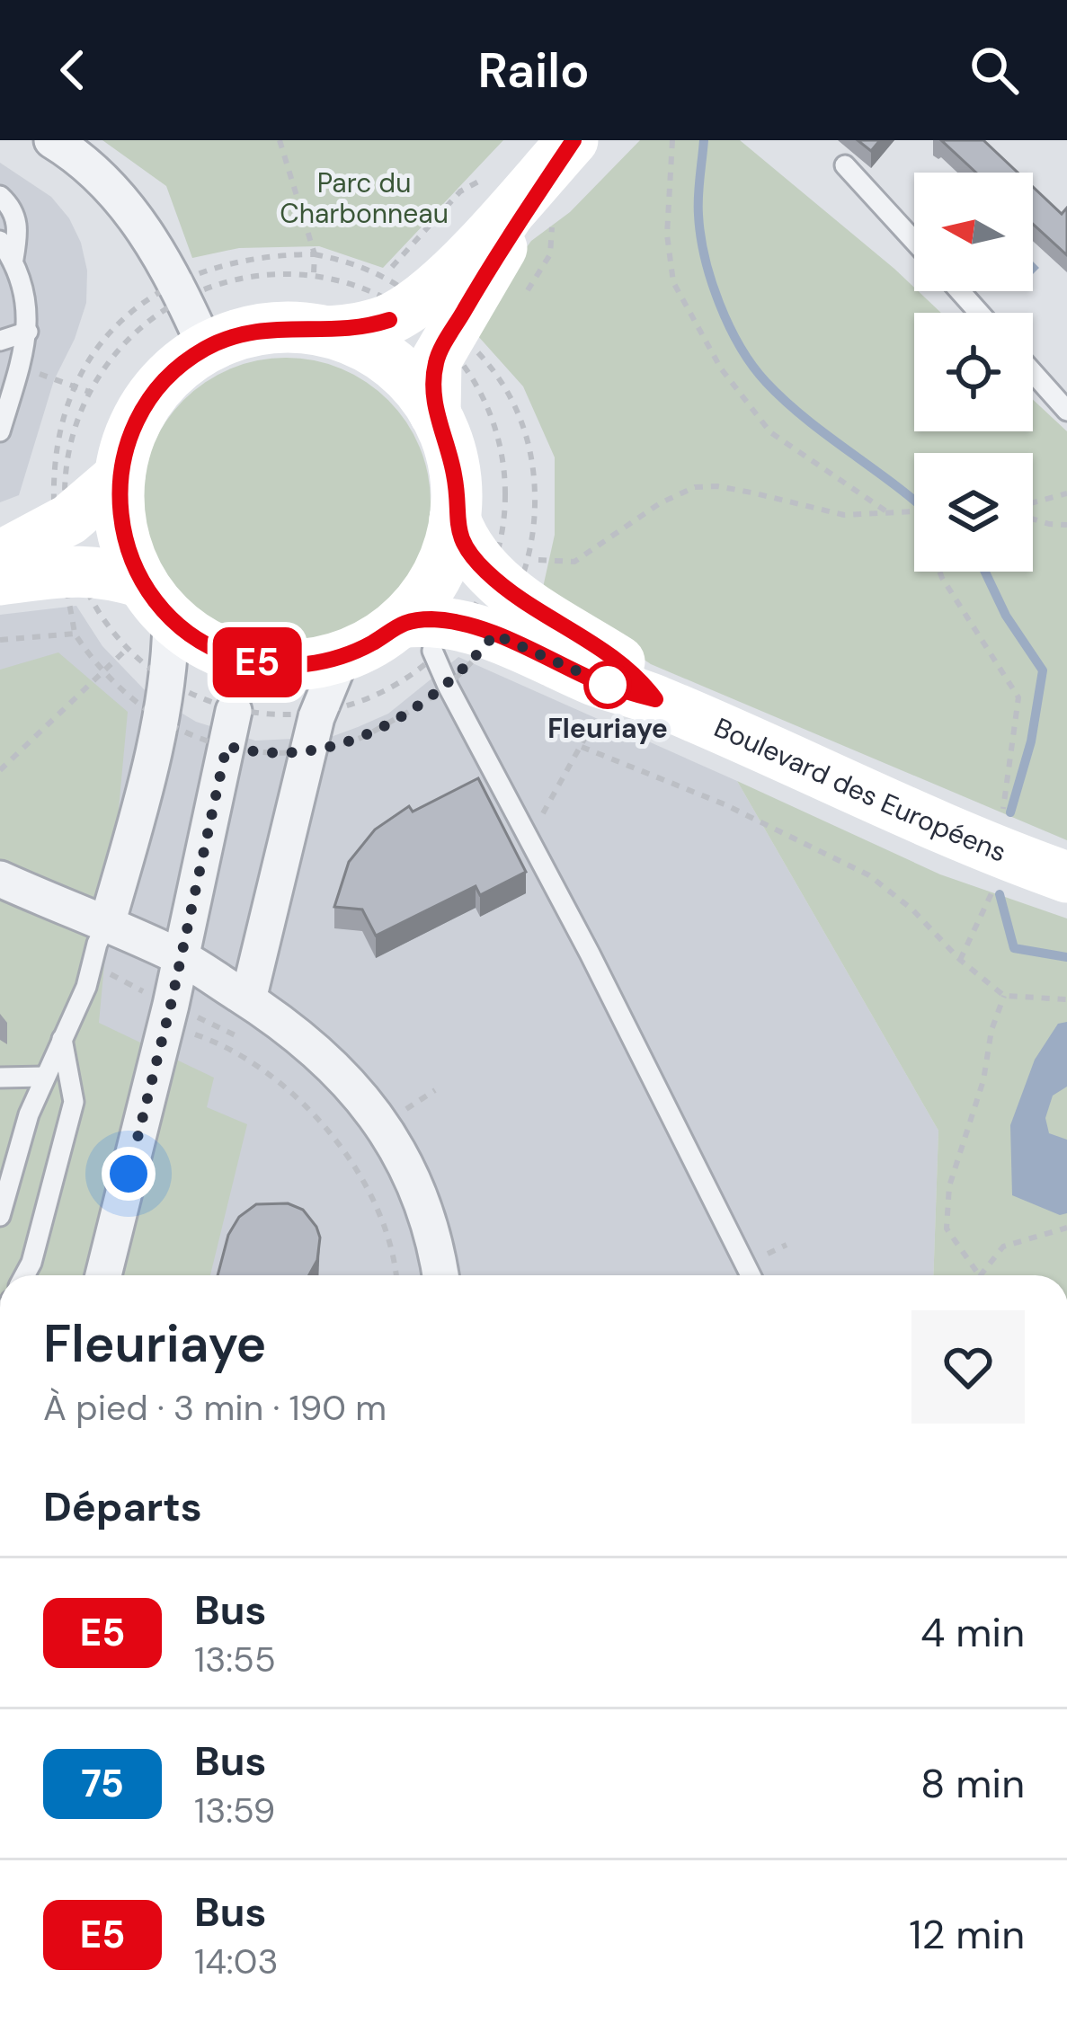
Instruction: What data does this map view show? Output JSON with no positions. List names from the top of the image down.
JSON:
{
  "streets": {
    "main road": ["Boulevard des Européens"]
  },
  "parks": ["Parc du Charbonneau"],
  "places": ["Fleuriaye"],
  "lines": ["bus line E5"],
  "north": "left",
  "page": {
    "header": "Railo",
    "on_map": "E5",
    "heading": [
      ["Fleuriaye", "À pied · 3 min · 190 m"],
      "Départs"
    ],
    "list": [
      {
        "mark": "E5",
        "name": "Bus",
        "note": "13:55",
        "value": "4 min"
      },
      {
        "mark": "75",
        "name": "Bus",
        "note": "13:59",
        "value": "8 min"
      },
      {
        "mark": "E5",
        "name": "Bus",
        "note": "14:03",
        "value": "12 min"
      }
    ]
  }
}
